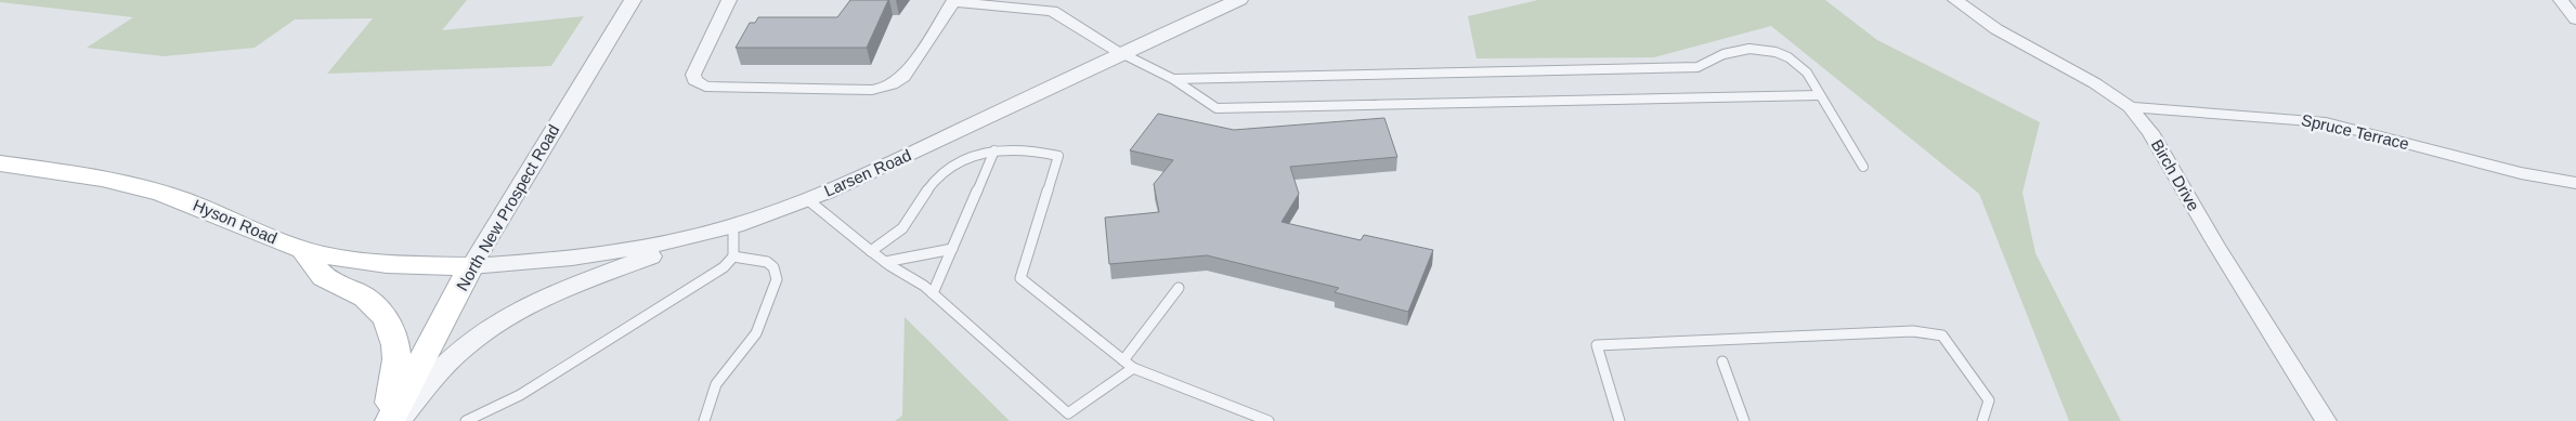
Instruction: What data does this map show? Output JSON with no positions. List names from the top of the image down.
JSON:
{
  "streets": {
    "main road": ["North New Prospect Road", "Hyson Road"],
    "street": ["Spruce Terrace", "Larsen Road", "Birch Drive"]
  },
  "crossings": [
    ["Spruce Terrace", "Birch Drive"],
    ["Larsen Road", "North New Prospect Road"],
    ["Larsen Road", "Hyson Road"],
    ["North New Prospect Road", "Hyson Road"]
  ]
}
